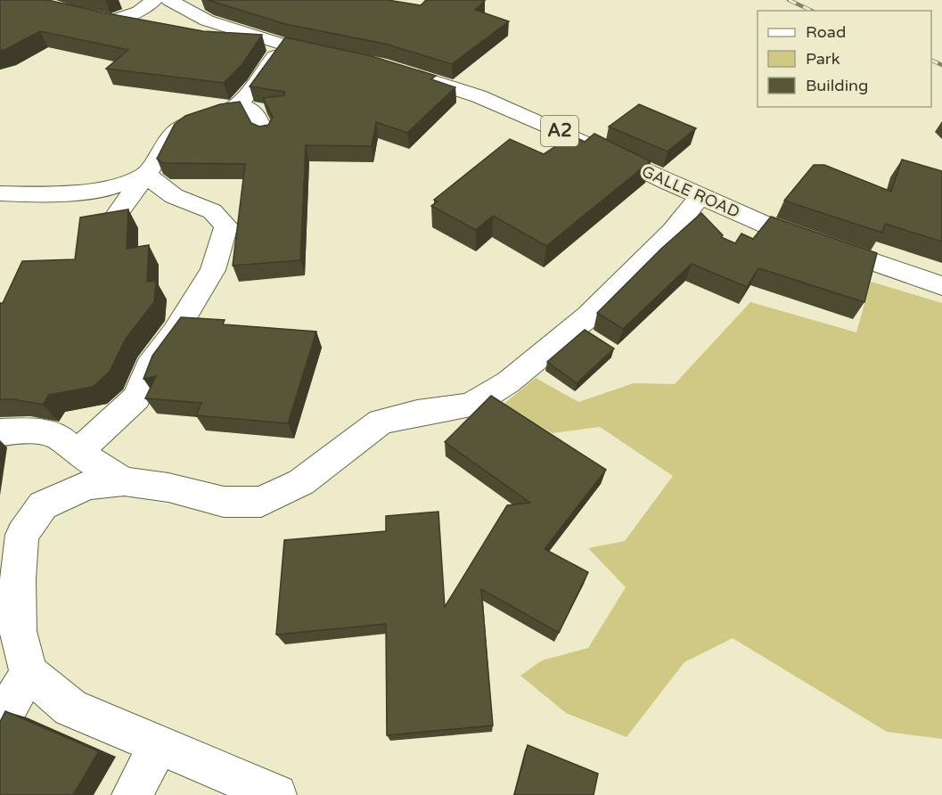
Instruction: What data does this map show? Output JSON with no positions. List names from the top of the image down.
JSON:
{
  "streets": {
    "main road": ["A2", "GALLE ROAD"]
  },
  "legend": ["Road", "Park", "Building"]
}
